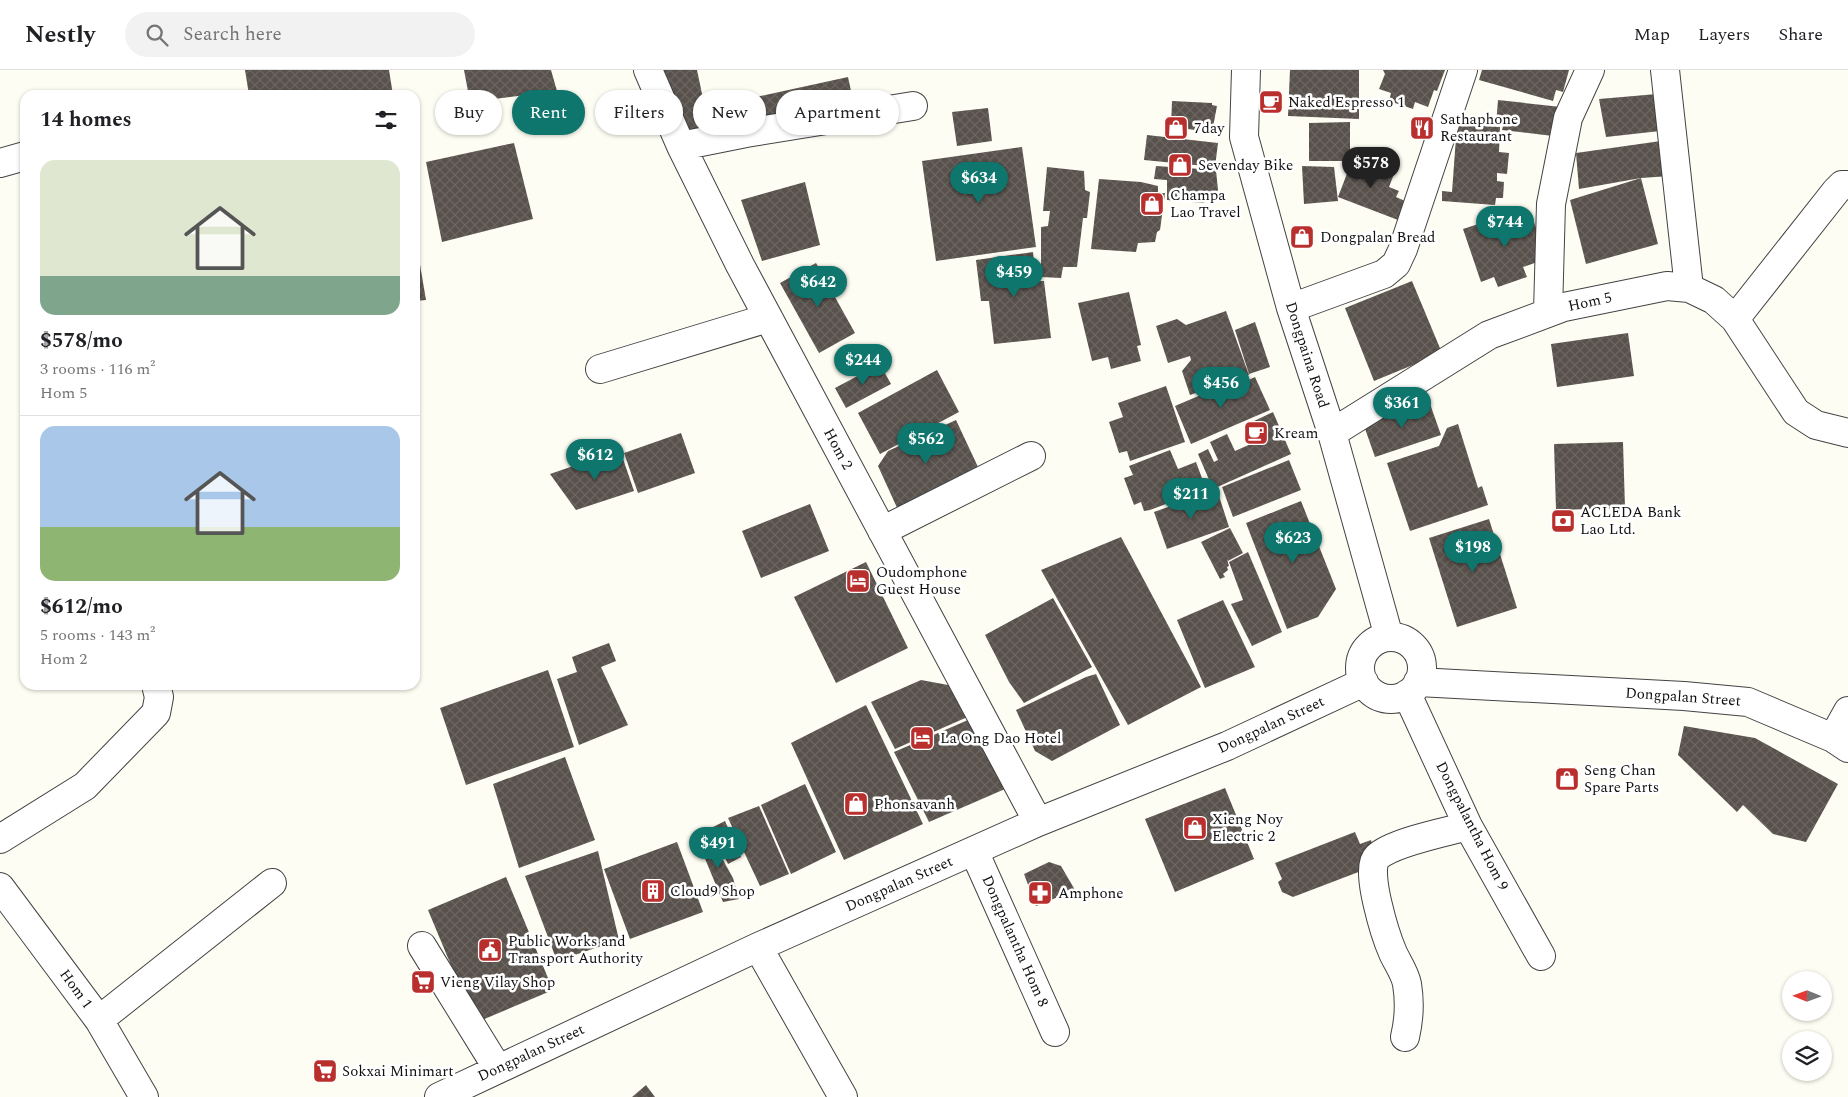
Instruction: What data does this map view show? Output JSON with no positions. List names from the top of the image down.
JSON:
{
  "streets": {
    "street": [
      "Hom 5",
      "Dongpaina Road",
      "Hom 2",
      "Dongpalan Street",
      "Dongpalantha Hom 9",
      "Dongpalantha Hom 8",
      "Hom 1"
    ]
  },
  "crossings": [
    ["Hom 5", "Dongpaina Road"],
    ["Dongpaina Road", "Dongpalan Street"],
    ["Dongpaina Road", "Dongpalantha Hom 9"],
    ["Hom 2", "Dongpalan Street"],
    ["Dongpalan Street", "Dongpalantha Hom 9"],
    ["Dongpalan Street", "Dongpalantha Hom 8"]
  ],
  "places": {
    "cafe": ["Naked Espresso 1", "Kream"],
    "shop": [
      "7day",
      "Sevenday Bike",
      "Champa Lao Travel",
      "Dongpalan Bread",
      "Seng Chan Spare Parts",
      "Phonsavanh",
      "Xieng Noy Electric 2"
    ],
    "restaurant": ["Sathaphone Restaurant"],
    "bank": ["ACLEDA Bank Lao Ltd."],
    "hotel": ["Oudomphone Guest House", "La Ong Dao Hotel"],
    "building": ["Cloud9 Shop"],
    "pharmacy": ["Amphone"],
    "public building": ["Public Works and Transport Authority"],
    "supermarket": ["Vieng Vilay Shop", "Sokxai Minimart"]
  },
  "north": "left",
  "page": {
    "header": "Nestly",
    "search": "Search here",
    "nav": ["Map", "Layers", "Share"],
    "chip": [
      "Buy",
      "Rent",
      "Filters",
      "New",
      "Apartment"
    ],
    "heading": "14 homes",
    "price": [
      "$578",
      "$634",
      "$744",
      "$459",
      "$642",
      "$244",
      "$456",
      "$361",
      "$562",
      "$612",
      "$211",
      "$623",
      "$198",
      "$491"
    ],
    "list": [
      {
        "name": "$578/mo",
        "note": "3 rooms · 116 m² · Hom 5"
      },
      {
        "name": "$612/mo",
        "note": "5 rooms · 143 m² · Hom 2"
      }
    ]
  }
}
